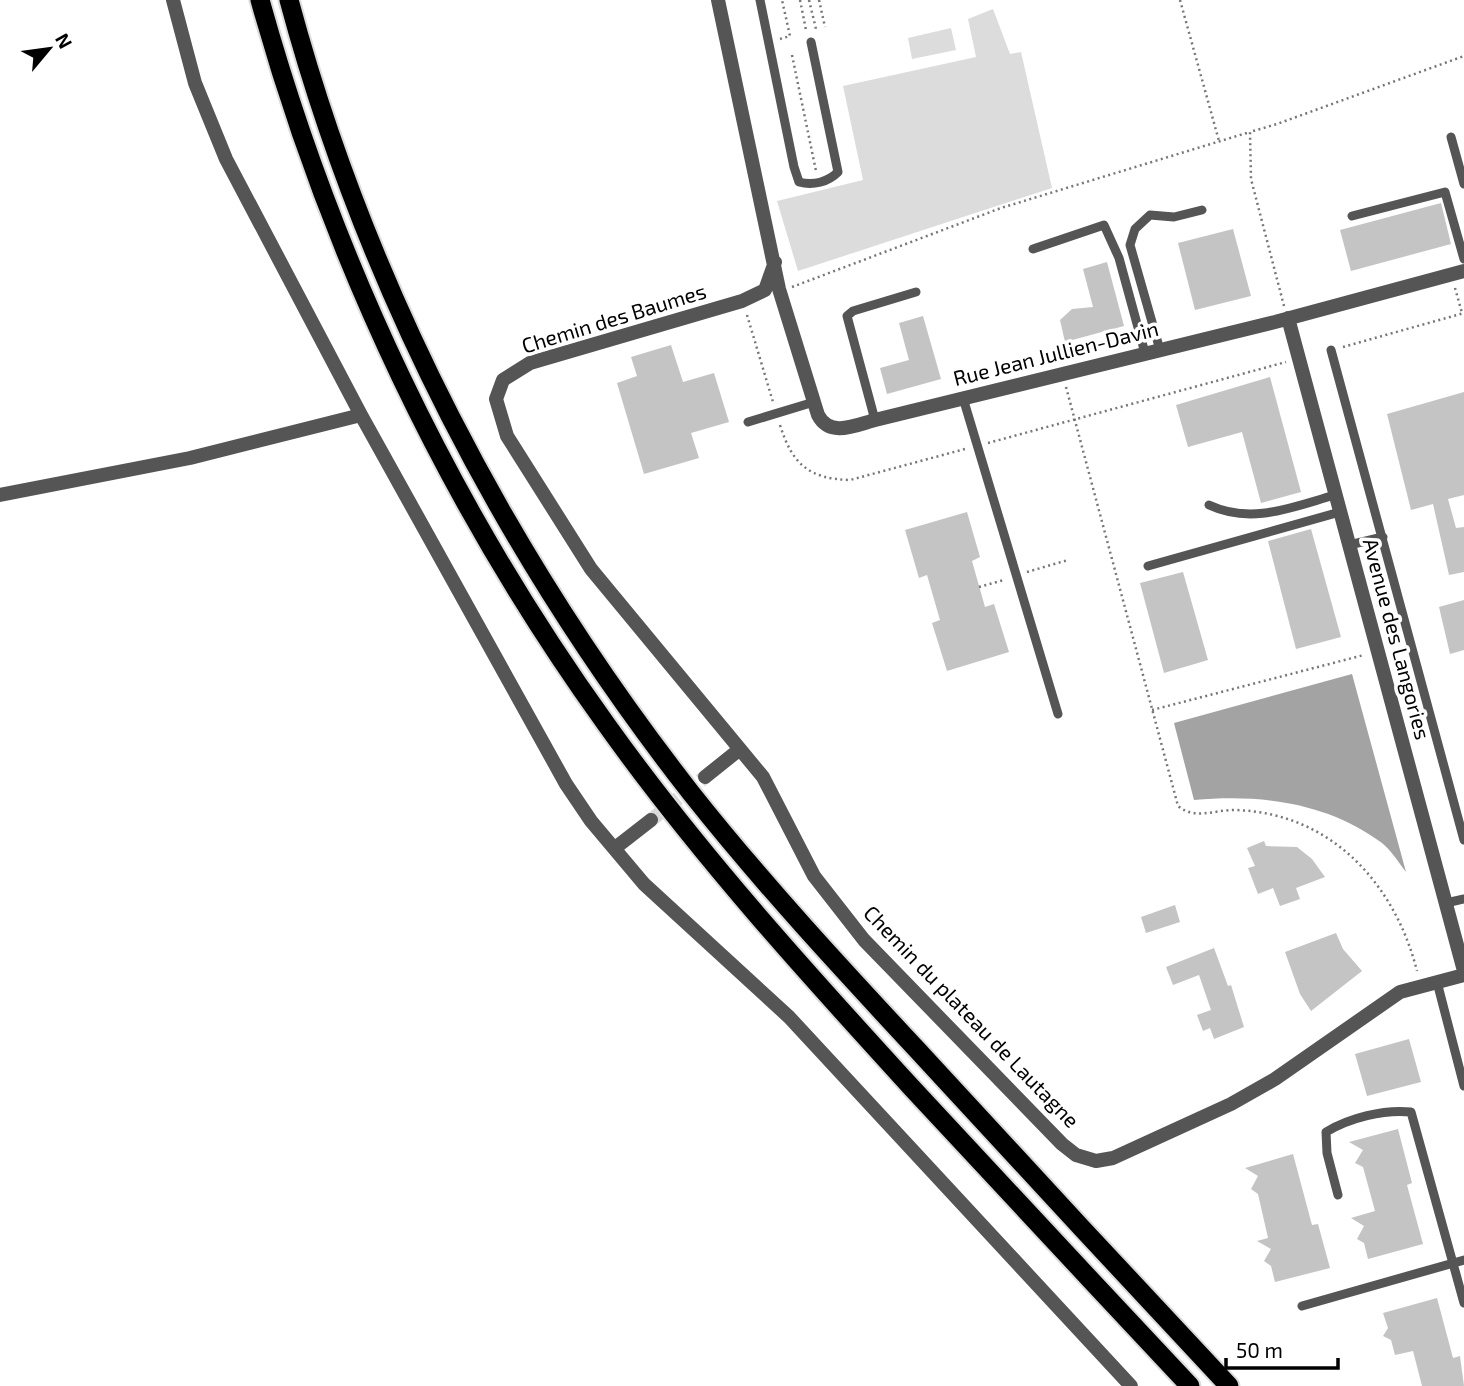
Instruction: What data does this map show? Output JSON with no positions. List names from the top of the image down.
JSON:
{
  "streets": {
    "street": [
      "Chemin des Baumes",
      "Rue Jean Jullien-Davin",
      "Avenue des Langories",
      "Chemin du plateau de Lautagne"
    ]
  },
  "crossings": [
    ["Chemin des Baumes", "Rue Jean Jullien-Davin"],
    ["Chemin des Baumes", "Chemin du plateau de Lautagne"],
    ["Rue Jean Jullien-Davin", "Avenue des Langories"],
    ["Avenue des Langories", "Chemin du plateau de Lautagne"]
  ],
  "scale_bar": "50 m",
  "north": "top right"
}
